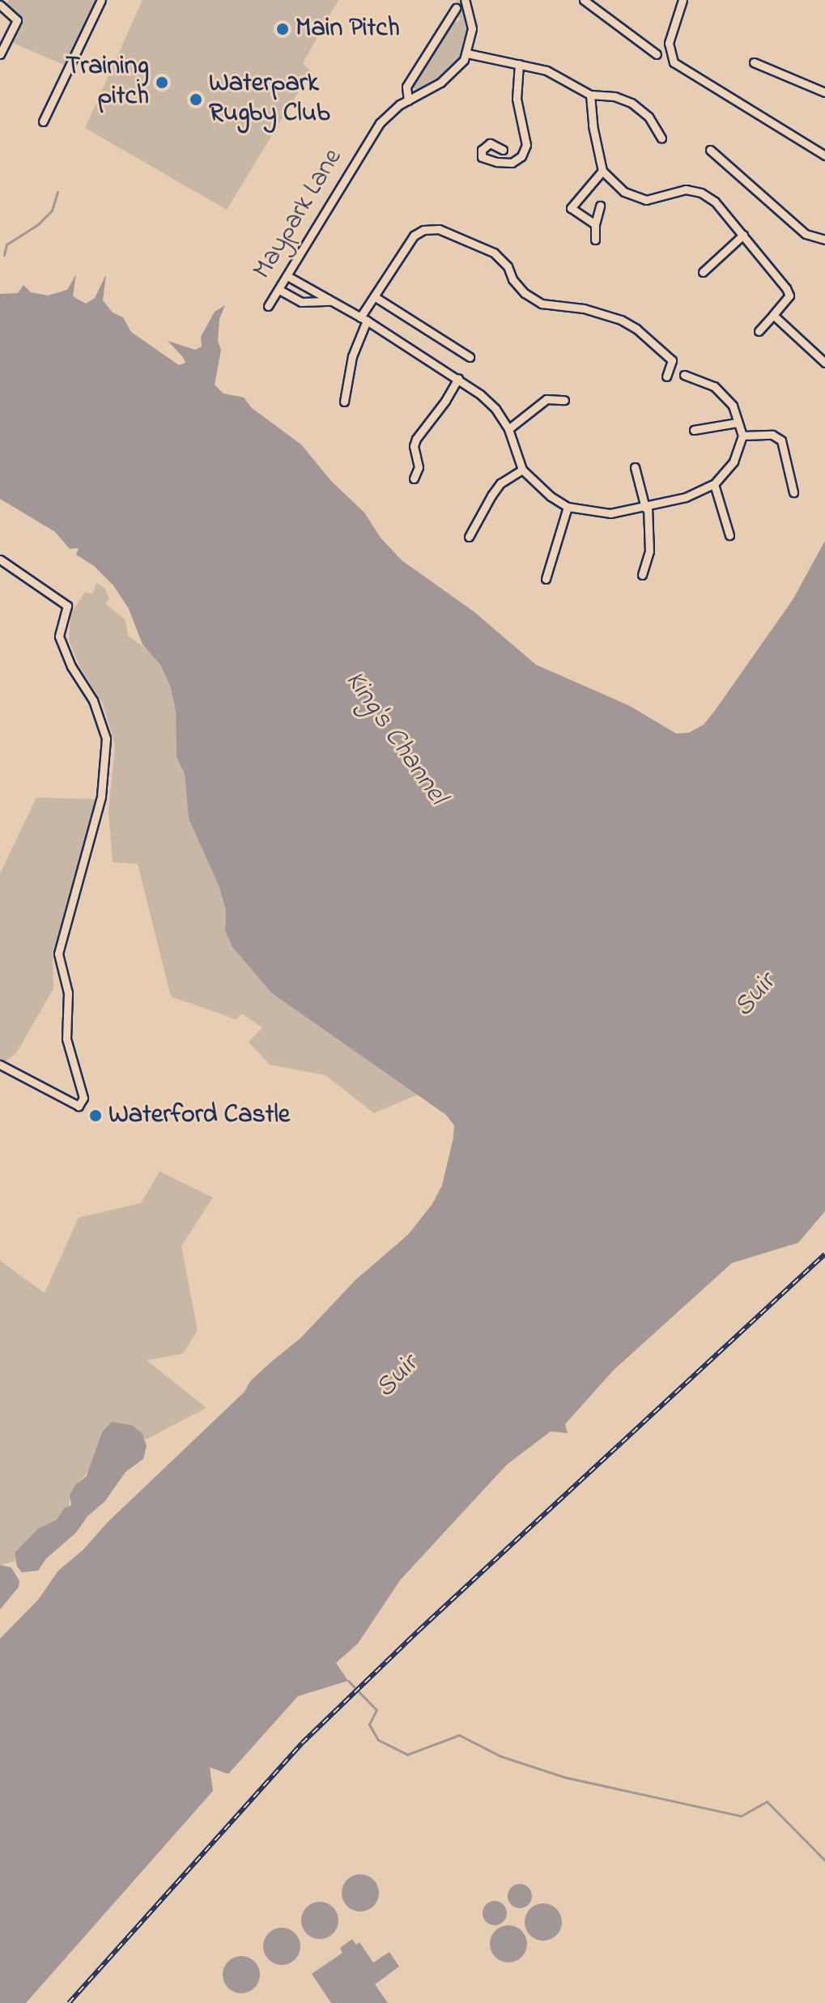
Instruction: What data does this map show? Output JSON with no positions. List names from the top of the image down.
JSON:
{
  "streets": {
    "street": ["Maypark Lane"]
  },
  "water": ["King's Channel", "Suir"],
  "places": [
    "Main Pitch",
    "Training pitch",
    "Waterpark Rugby Club",
    "Waterford Castle"
  ]
}
